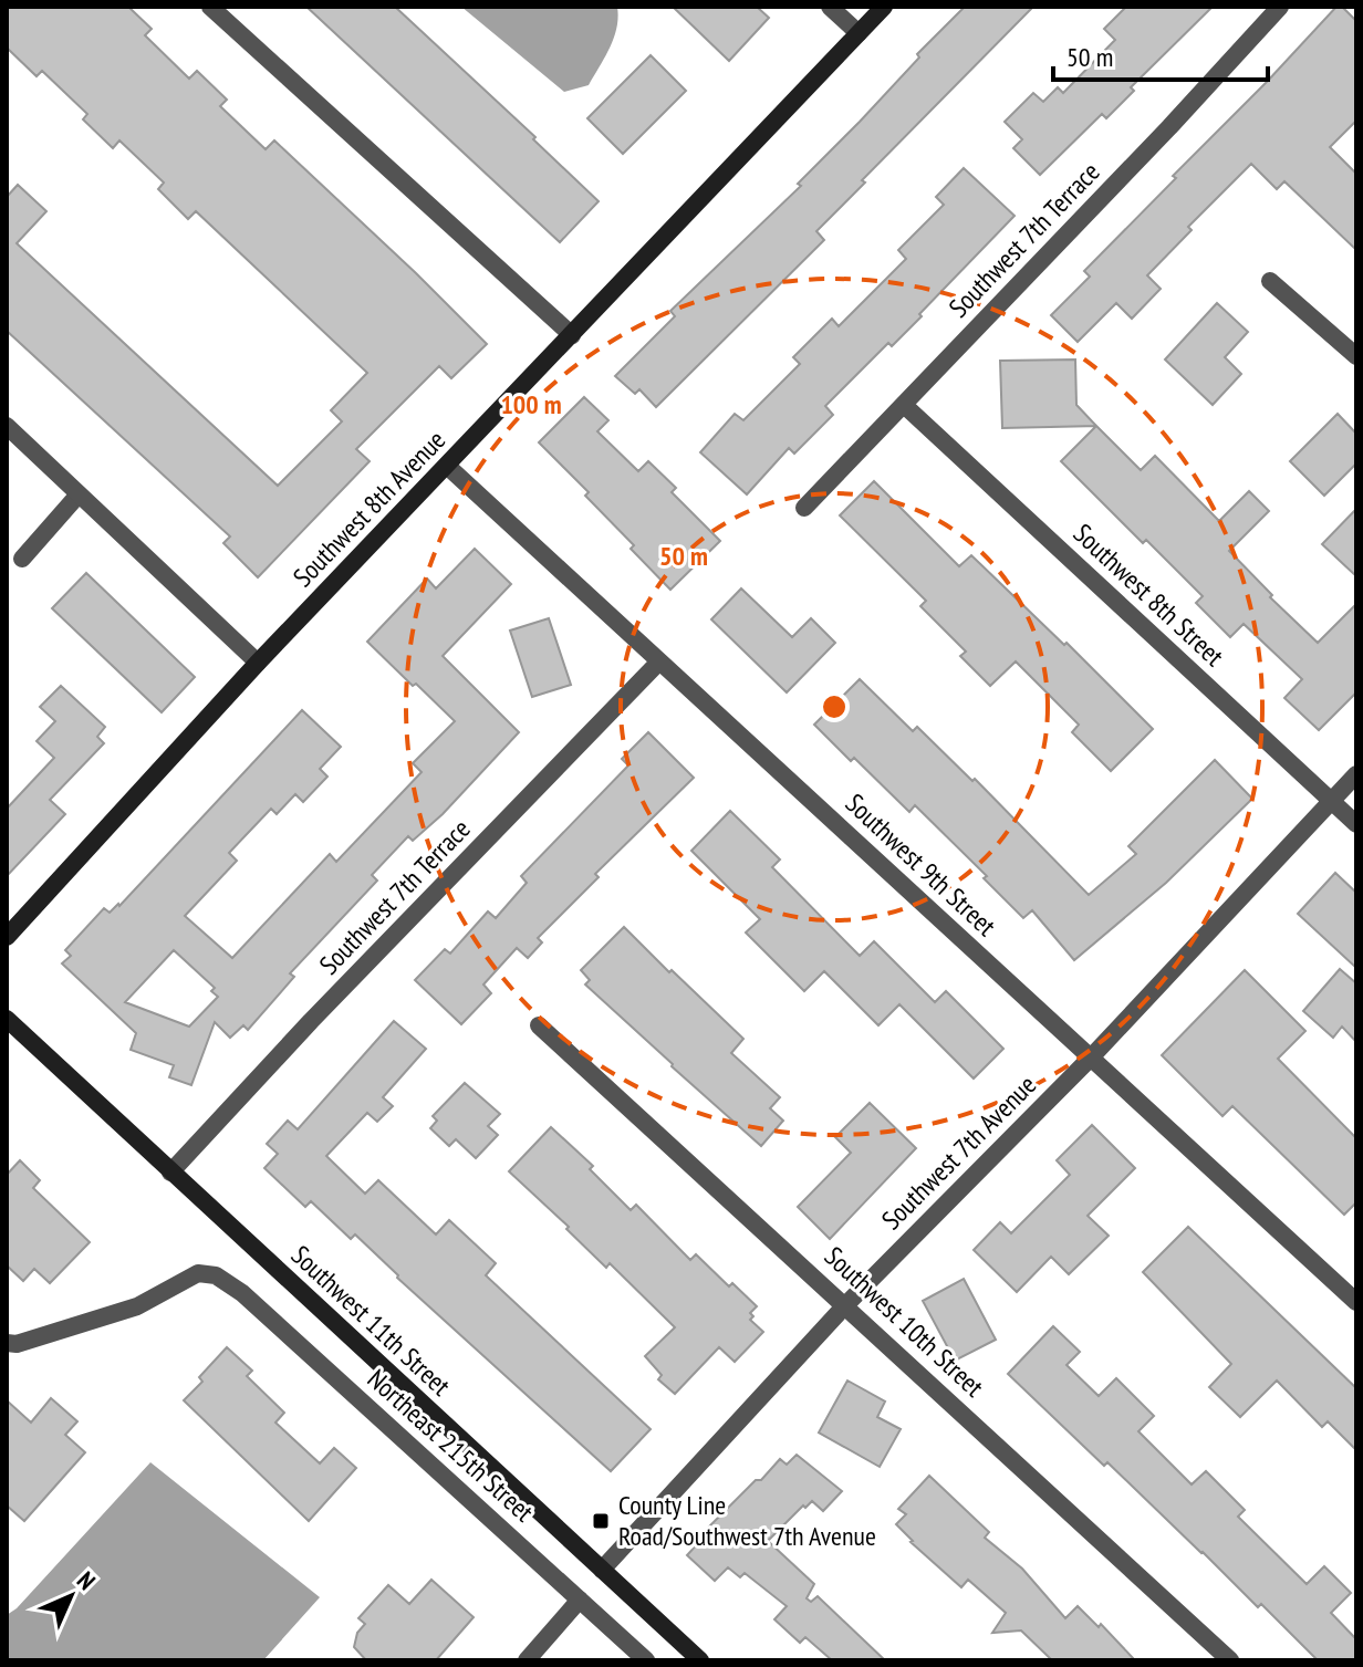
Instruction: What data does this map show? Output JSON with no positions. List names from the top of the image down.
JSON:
{
  "streets": {
    "street": [
      "Southwest 7th Terrace",
      "Southwest 8th Avenue",
      "Southwest 8th Street",
      "Southwest 9th Street",
      "Southwest 7th Avenue",
      "Southwest 11th Street",
      "Southwest 10th Street",
      "Northeast 215th Street"
    ]
  },
  "crossings": [
    ["Southwest 7th Terrace", "Southwest 8th Street"],
    ["Southwest 7th Terrace", "Southwest 9th Street"],
    ["Southwest 7th Terrace", "Southwest 11th Street"],
    ["Southwest 8th Avenue", "Southwest 9th Street"],
    ["Southwest 8th Street", "Southwest 7th Avenue"],
    ["Southwest 9th Street", "Southwest 7th Avenue"],
    ["Southwest 7th Avenue", "Southwest 11th Street"],
    ["Southwest 7th Avenue", "Southwest 10th Street"]
  ],
  "places": {
    "transit": ["County Line Road/Southwest 7th Avenue"]
  },
  "scale_bar": "50 m",
  "north": "top right",
  "rings": ["100 m", "50 m"]
}
